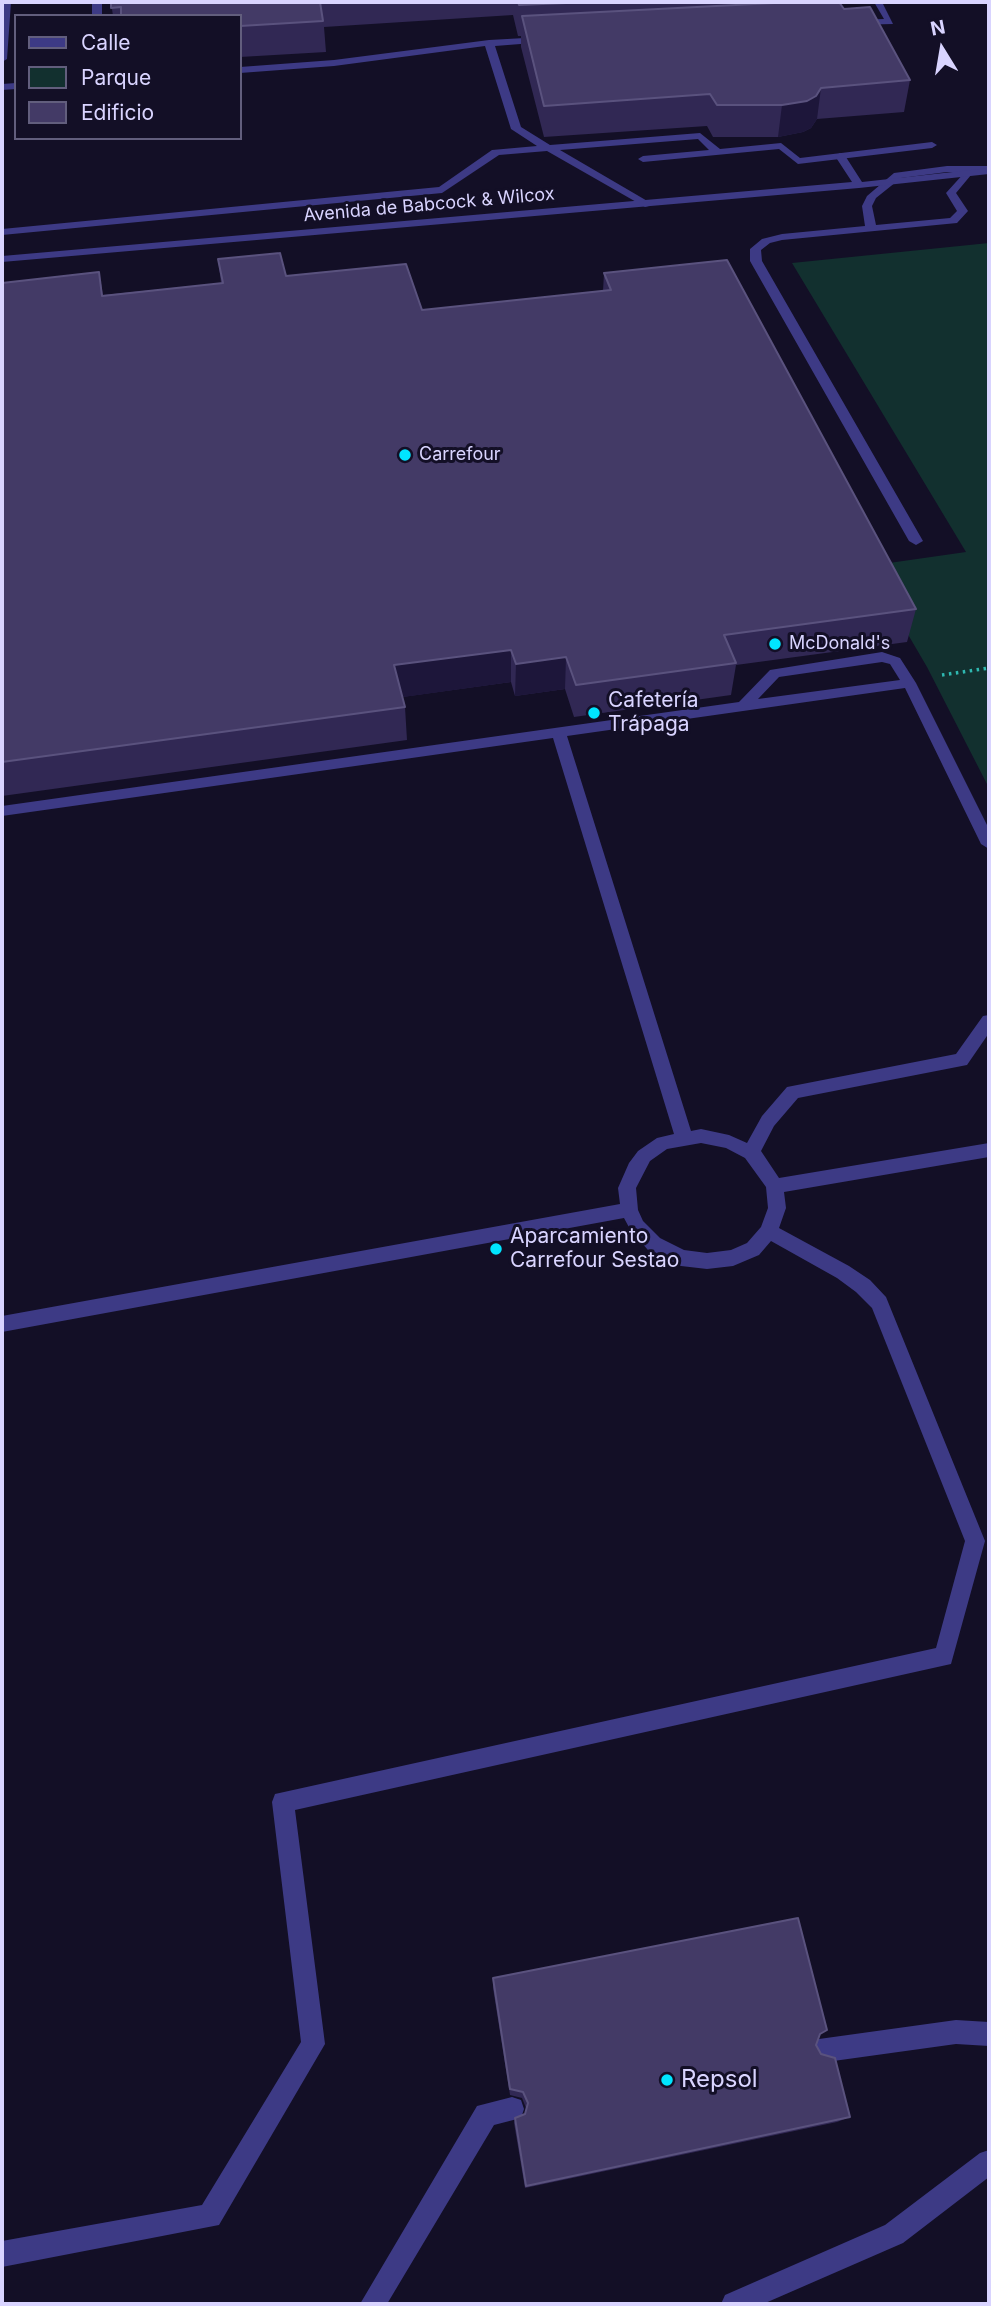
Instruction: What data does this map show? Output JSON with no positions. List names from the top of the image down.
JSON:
{
  "streets": {
    "street": ["Avenida de Babcock & Wilcox"]
  },
  "places": [
    "Carrefour",
    "McDonald's",
    "Cafetería Trápaga",
    "Aparcamiento Carrefour Sestao",
    "Repsol"
  ],
  "legend": ["Calle", "Parque", "Edificio"],
  "north": "top"
}
